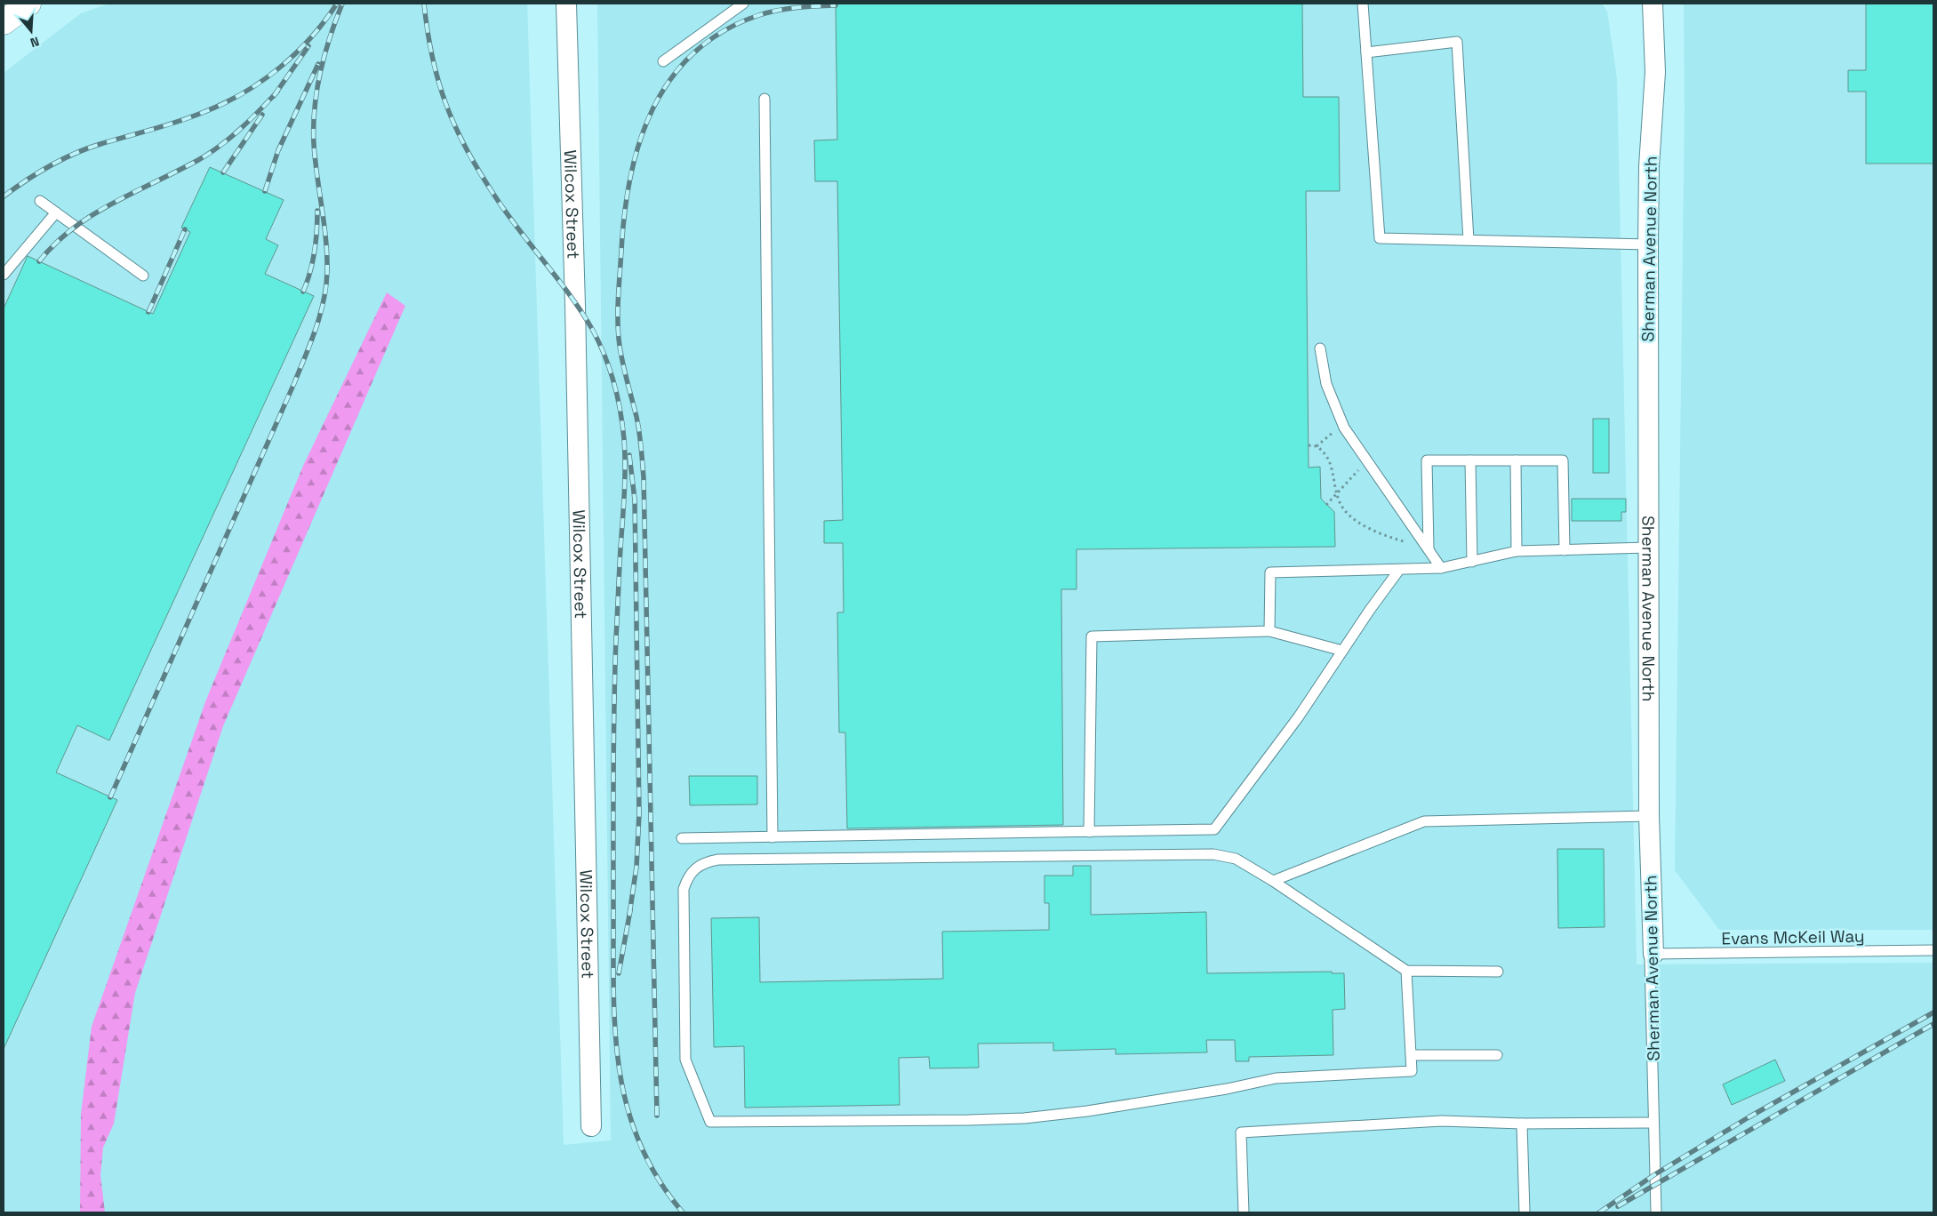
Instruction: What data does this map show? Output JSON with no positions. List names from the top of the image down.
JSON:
{
  "streets": {
    "street": ["Wilcox Street", "Sherman Avenue North"],
    "lane": ["Evans McKeil Way"]
  },
  "crossings": [
    ["Sherman Avenue North", "Evans McKeil Way"]
  ],
  "north": "bottom"
}
